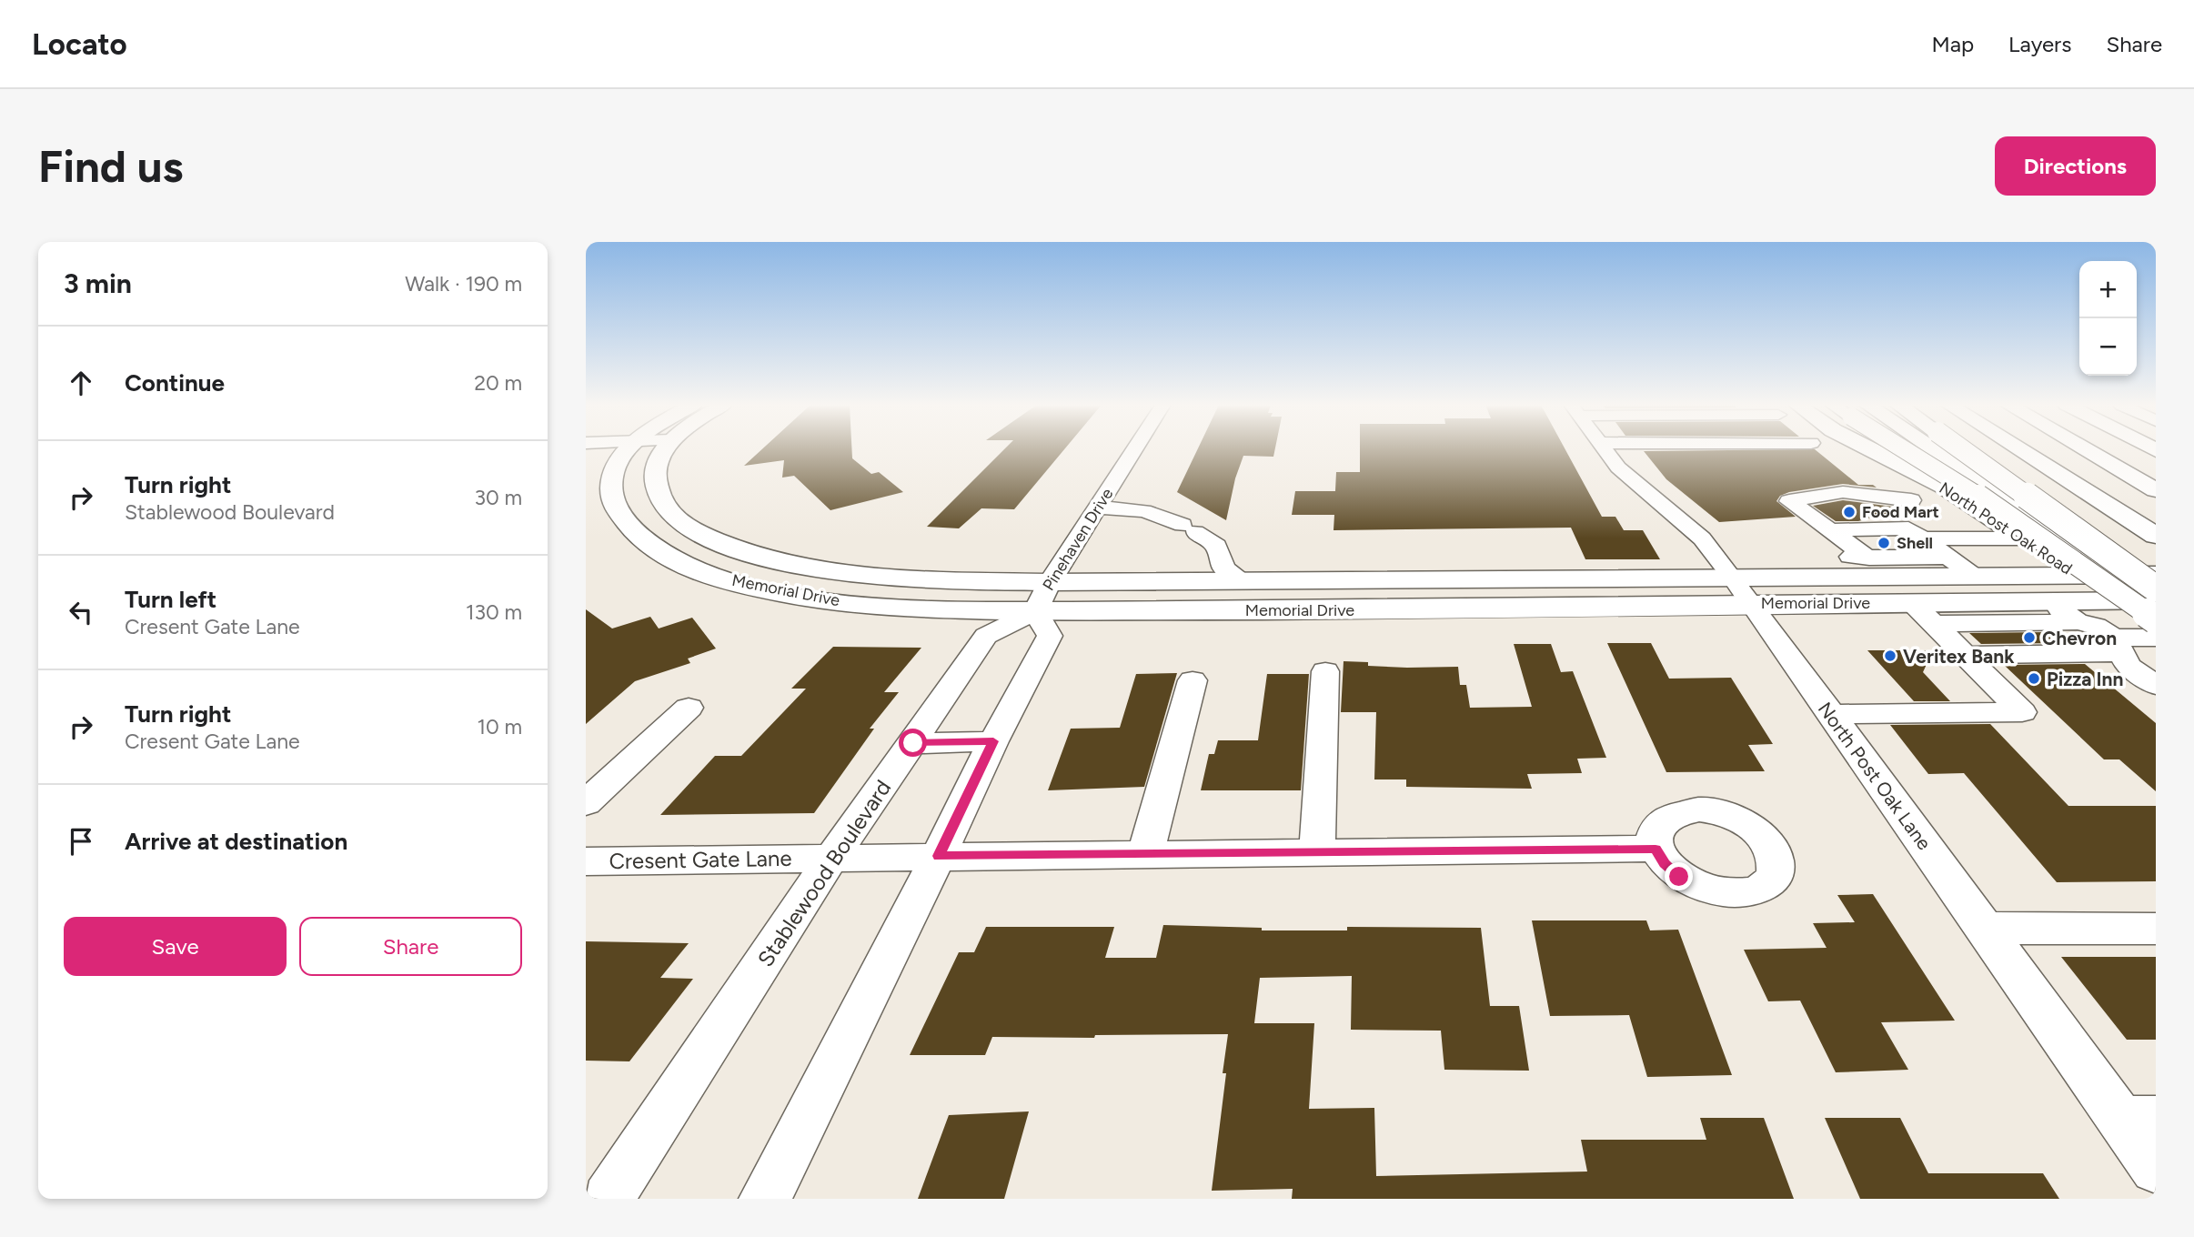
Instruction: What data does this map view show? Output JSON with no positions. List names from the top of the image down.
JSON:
{
  "streets": {
    "main road": ["North Post Oak Road", "Memorial Drive"],
    "street": [
      "Pinehaven Drive",
      "North Post Oak Lane",
      "Cresent Gate Lane",
      "Stablewood Boulevard"
    ]
  },
  "crossings": [
    ["North Post Oak Road", "Memorial Drive"],
    ["Pinehaven Drive", "Memorial Drive"],
    ["Pinehaven Drive", "Stablewood Boulevard"],
    ["Memorial Drive", "North Post Oak Lane"],
    ["Memorial Drive", "Stablewood Boulevard"],
    ["Cresent Gate Lane", "Stablewood Boulevard"]
  ],
  "places": [
    "Food Mart",
    "Shell",
    "Chevron",
    "Veritex Bank",
    "Pizza Inn"
  ],
  "page": {
    "header": "Locato",
    "nav": ["Map", "Layers", "Share"],
    "buttons": [
      "Directions",
      ["Save", "Share"]
    ],
    "title": "Find us",
    "heading": ["3 min", "Walk · 190 m"],
    "map_buttons": ["+", "−"],
    "list": [
      ["Continue", "20 m"],
      ["Turn right", "Stablewood Boulevard", "30 m"],
      ["Turn left", "Cresent Gate Lane", "130 m"],
      ["Turn right", "Cresent Gate Lane", "10 m"],
      "Arrive at destination"
    ]
  }
}
